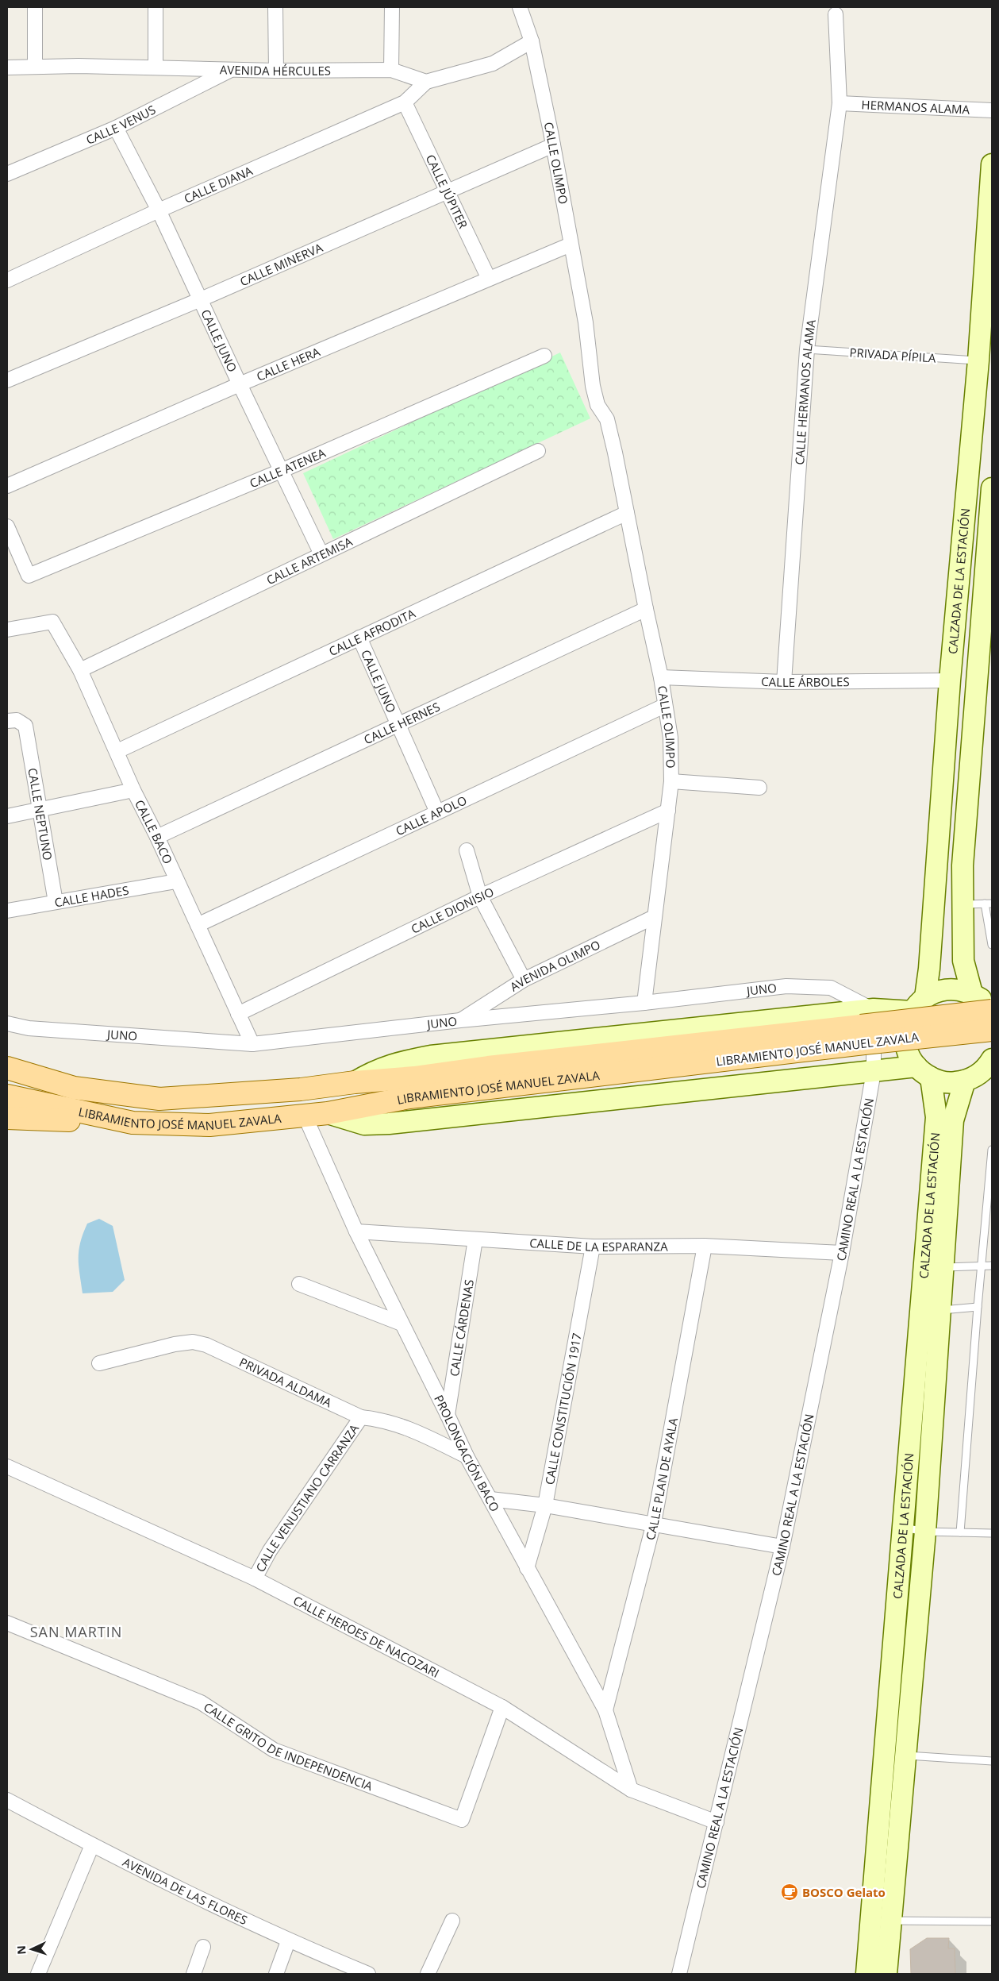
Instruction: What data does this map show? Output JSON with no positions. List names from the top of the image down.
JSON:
{
  "streets": {
    "main road": ["CALZADA DE LA ESTACIÓN", "LIBRAMIENTO JOSÉ MANUEL ZAVALA"],
    "street": [
      "AVENIDA HÉRCULES",
      "HERMANOS ALAMA",
      "CALLE VENUS",
      "CALLE OLIMPO",
      "CALLE DIANA",
      "CALLE JÚPITER",
      "CALLE MINERVA",
      "CALLE JUNO",
      "CALLE HERA",
      "CALLE HERMANOS ALAMA",
      "CALLE ATENEA",
      "CALLE ARTEMISA",
      "CALLE AFRODITA",
      "CALLE ÁRBOLES",
      "CALLE HERNES",
      "CALLE NEPTUNO",
      "CALLE APOLO",
      "CALLE BACO",
      "CALLE HADES",
      "CALLE DIONISIO",
      "AVENIDA OLIMPO",
      "JUNO",
      "CAMINO REAL A LA ESTACIÓN",
      "CALLE DE LA ESPARANZA",
      "CALLE CÁRDENAS",
      "PRIVADA ALDAMA",
      "CALLE CONSTITUCIÓN 1917",
      "PROLONGACIÓN BACO",
      "CALLE PLAN DE AYALA",
      "CALLE VENUSTIANO CARRANZA",
      "CALLE HEROES DE NACOZARI",
      "CALLE GRITO DE INDEPENDENCIA",
      "AVENIDA DE LAS FLORES"
    ],
    "lane": ["PRIVADA PÍPILA"]
  },
  "crossings": [
    ["AVENIDA HÉRCULES", "CALLE VENUS"],
    ["AVENIDA HÉRCULES", "CALLE DIANA"],
    ["HERMANOS ALAMA", "CALLE HERMANOS ALAMA"],
    ["CALLE VENUS", "CALLE JUNO"],
    ["CALLE OLIMPO", "CALLE MINERVA"],
    ["CALLE OLIMPO", "CALLE HERA"],
    ["CALLE OLIMPO", "CALLE AFRODITA"],
    ["CALLE OLIMPO", "CALLE ÁRBOLES"],
    ["CALLE OLIMPO", "CALLE HERNES"],
    ["CALLE OLIMPO", "CALLE APOLO"],
    ["CALLE OLIMPO", "CALLE DIONISIO"],
    ["CALLE OLIMPO", "AVENIDA OLIMPO"],
    ["CALLE OLIMPO", "JUNO"],
    ["CALLE DIANA", "CALLE JÚPITER"],
    ["CALLE DIANA", "CALLE JUNO"],
    ["CALLE JÚPITER", "CALLE MINERVA"],
    ["CALLE JÚPITER", "CALLE HERA"],
    ["CALLE MINERVA", "CALLE JUNO"],
    ["CALLE JUNO", "CALLE HERA"],
    ["CALLE JUNO", "CALLE ATENEA"],
    ["CALLE JUNO", "CALLE ARTEMISA"],
    ["CALLE JUNO", "CALLE AFRODITA"],
    ["CALLE JUNO", "CALLE HERNES"],
    ["CALLE JUNO", "CALLE APOLO"],
    ["PRIVADA PÍPILA", "CALLE HERMANOS ALAMA"],
    ["PRIVADA PÍPILA", "CALZADA DE LA ESTACIÓN"],
    ["CALLE HERMANOS ALAMA", "CALLE ÁRBOLES"],
    ["CALLE ARTEMISA", "CALLE BACO"],
    ["CALZADA DE LA ESTACIÓN", "CALLE ÁRBOLES"],
    ["CALLE AFRODITA", "CALLE BACO"],
    ["CALLE HERNES", "CALLE BACO"],
    ["CALLE NEPTUNO", "CALLE HADES"],
    ["CALLE APOLO", "CALLE BACO"],
    ["CALLE BACO", "CALLE HADES"],
    ["CALLE BACO", "CALLE DIONISIO"],
    ["CALLE BACO", "JUNO"],
    ["AVENIDA OLIMPO", "JUNO"],
    ["JUNO", "LIBRAMIENTO JOSÉ MANUEL ZAVALA"],
    ["JUNO", "CAMINO REAL A LA ESTACIÓN"],
    ["LIBRAMIENTO JOSÉ MANUEL ZAVALA", "CAMINO REAL A LA ESTACIÓN"],
    ["LIBRAMIENTO JOSÉ MANUEL ZAVALA", "PROLONGACIÓN BACO"],
    ["CAMINO REAL A LA ESTACIÓN", "CALLE DE LA ESPARANZA"],
    ["CAMINO REAL A LA ESTACIÓN", "CALLE HEROES DE NACOZARI"],
    ["CALLE DE LA ESPARANZA", "CALLE CÁRDENAS"],
    ["CALLE DE LA ESPARANZA", "CALLE CONSTITUCIÓN 1917"],
    ["CALLE DE LA ESPARANZA", "PROLONGACIÓN BACO"],
    ["CALLE DE LA ESPARANZA", "CALLE PLAN DE AYALA"],
    ["CALLE CÁRDENAS", "PROLONGACIÓN BACO"],
    ["PRIVADA ALDAMA", "PROLONGACIÓN BACO"],
    ["PRIVADA ALDAMA", "CALLE VENUSTIANO CARRANZA"],
    ["CALLE CONSTITUCIÓN 1917", "PROLONGACIÓN BACO"],
    ["PROLONGACIÓN BACO", "CALLE PLAN DE AYALA"],
    ["PROLONGACIÓN BACO", "CALLE HEROES DE NACOZARI"],
    ["CALLE VENUSTIANO CARRANZA", "CALLE HEROES DE NACOZARI"],
    ["CALLE HEROES DE NACOZARI", "CALLE GRITO DE INDEPENDENCIA"]
  ],
  "districts": ["SAN MARTIN"],
  "places": {
    "cafe": ["BOSCO Gelato"]
  },
  "north": "left"
}
